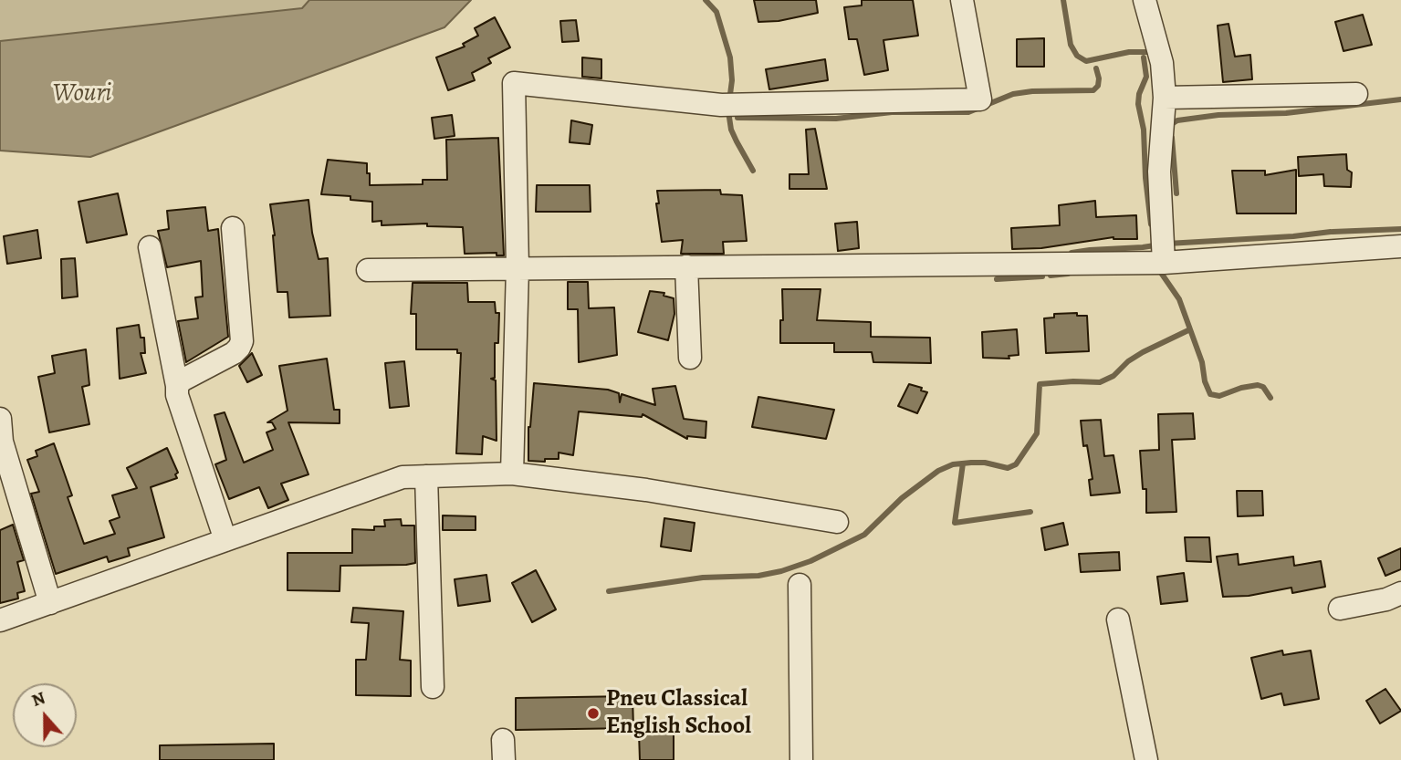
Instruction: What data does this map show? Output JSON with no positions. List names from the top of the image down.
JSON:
{
  "water": ["Wouri"],
  "places": ["Pneu Classical English School"],
  "north": "top"
}
